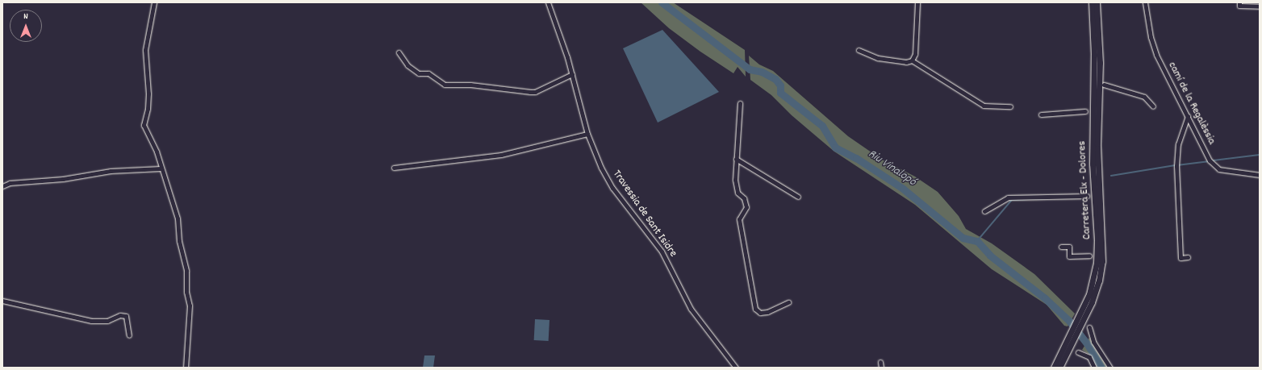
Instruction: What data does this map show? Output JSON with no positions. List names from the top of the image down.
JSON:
{
  "streets": {
    "main road": ["Carretera Elx - Dolores"],
    "street": ["camí de la Regalèssia", "Travessia de Sant Isidre"]
  },
  "water": ["Riu Vinalopó"],
  "north": "top"
}
